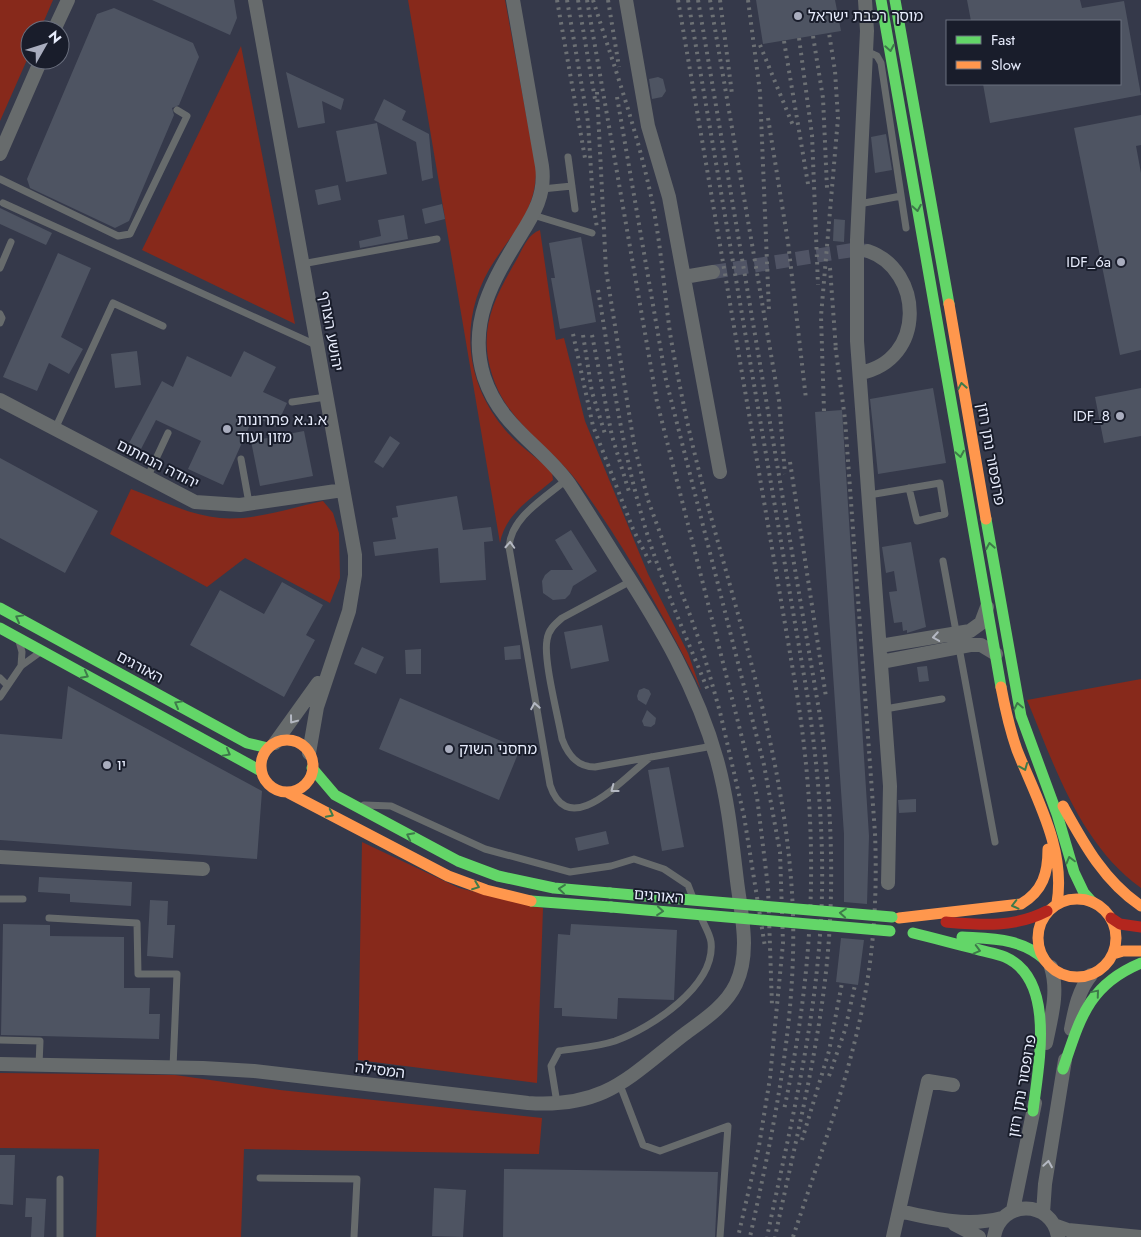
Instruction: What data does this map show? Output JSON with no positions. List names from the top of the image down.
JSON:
{
  "streets": {
    "street": [
      "יהושע הצורף",
      "פרופסור נתן רוזן",
      "יהודה הנחתום",
      "האורגים",
      "המסילה"
    ]
  },
  "crossings": [
    ["יהושע הצורף", "יהודה הנחתום"],
    ["יהושע הצורף", "האורגים"],
    ["פרופסור נתן רוזן", "האורגים"]
  ],
  "places": [
    "מוסך רכבת ישראל",
    "IDF_6a",
    "IDF_8",
    "א.נ.א פתרונות מזון ועוד",
    "מחסני השוק",
    "יו"
  ],
  "legend": ["Fast", "Slow"],
  "north": "top right"
}
